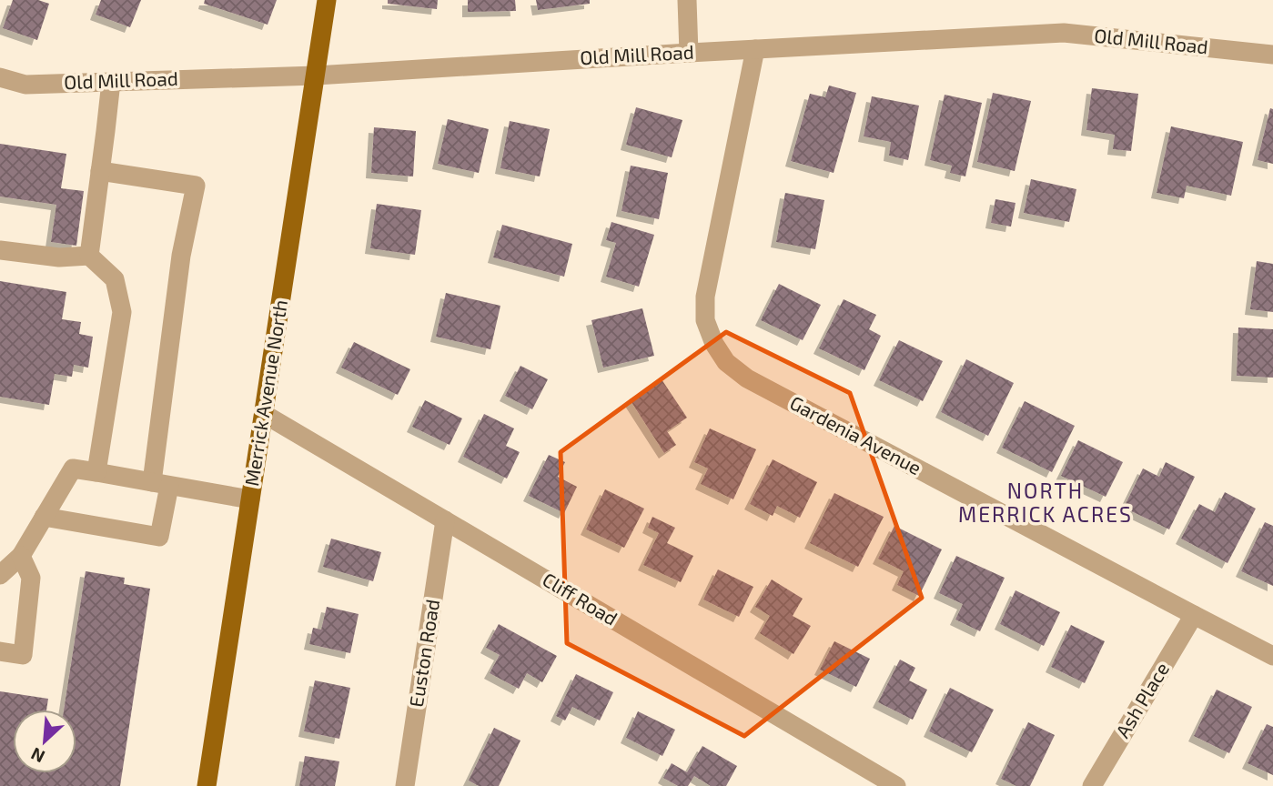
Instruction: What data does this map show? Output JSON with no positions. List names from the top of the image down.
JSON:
{
  "streets": {
    "main road": ["Merrick Avenue North"],
    "street": [
      "Old Mill Road",
      "Gardenia Avenue",
      "Cliff Road",
      "Euston Road",
      "Ash Place"
    ]
  },
  "crossings": [
    ["Old Mill Road", "Merrick Avenue North"],
    ["Old Mill Road", "Gardenia Avenue"],
    ["Merrick Avenue North", "Cliff Road"],
    ["Gardenia Avenue", "Ash Place"],
    ["Cliff Road", "Euston Road"]
  ],
  "districts": ["NORTH MERRICK ACRES"],
  "north": "bottom left"
}
